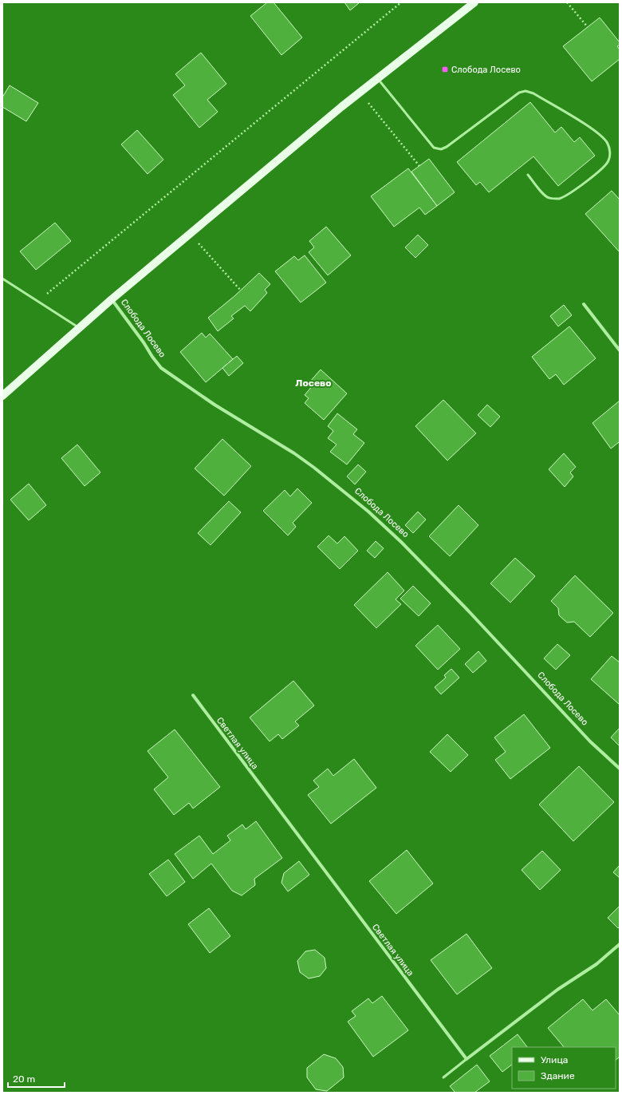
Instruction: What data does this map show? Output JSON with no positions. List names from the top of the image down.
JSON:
{
  "streets": {
    "main road": ["Слобода Лосево"],
    "street": ["Светлая улица"]
  },
  "districts": ["Лосево"],
  "places": {
    "transit": ["Слобода Лосево"]
  },
  "legend": ["Улица", "Здание"],
  "scale_bar": "20 m"
}
